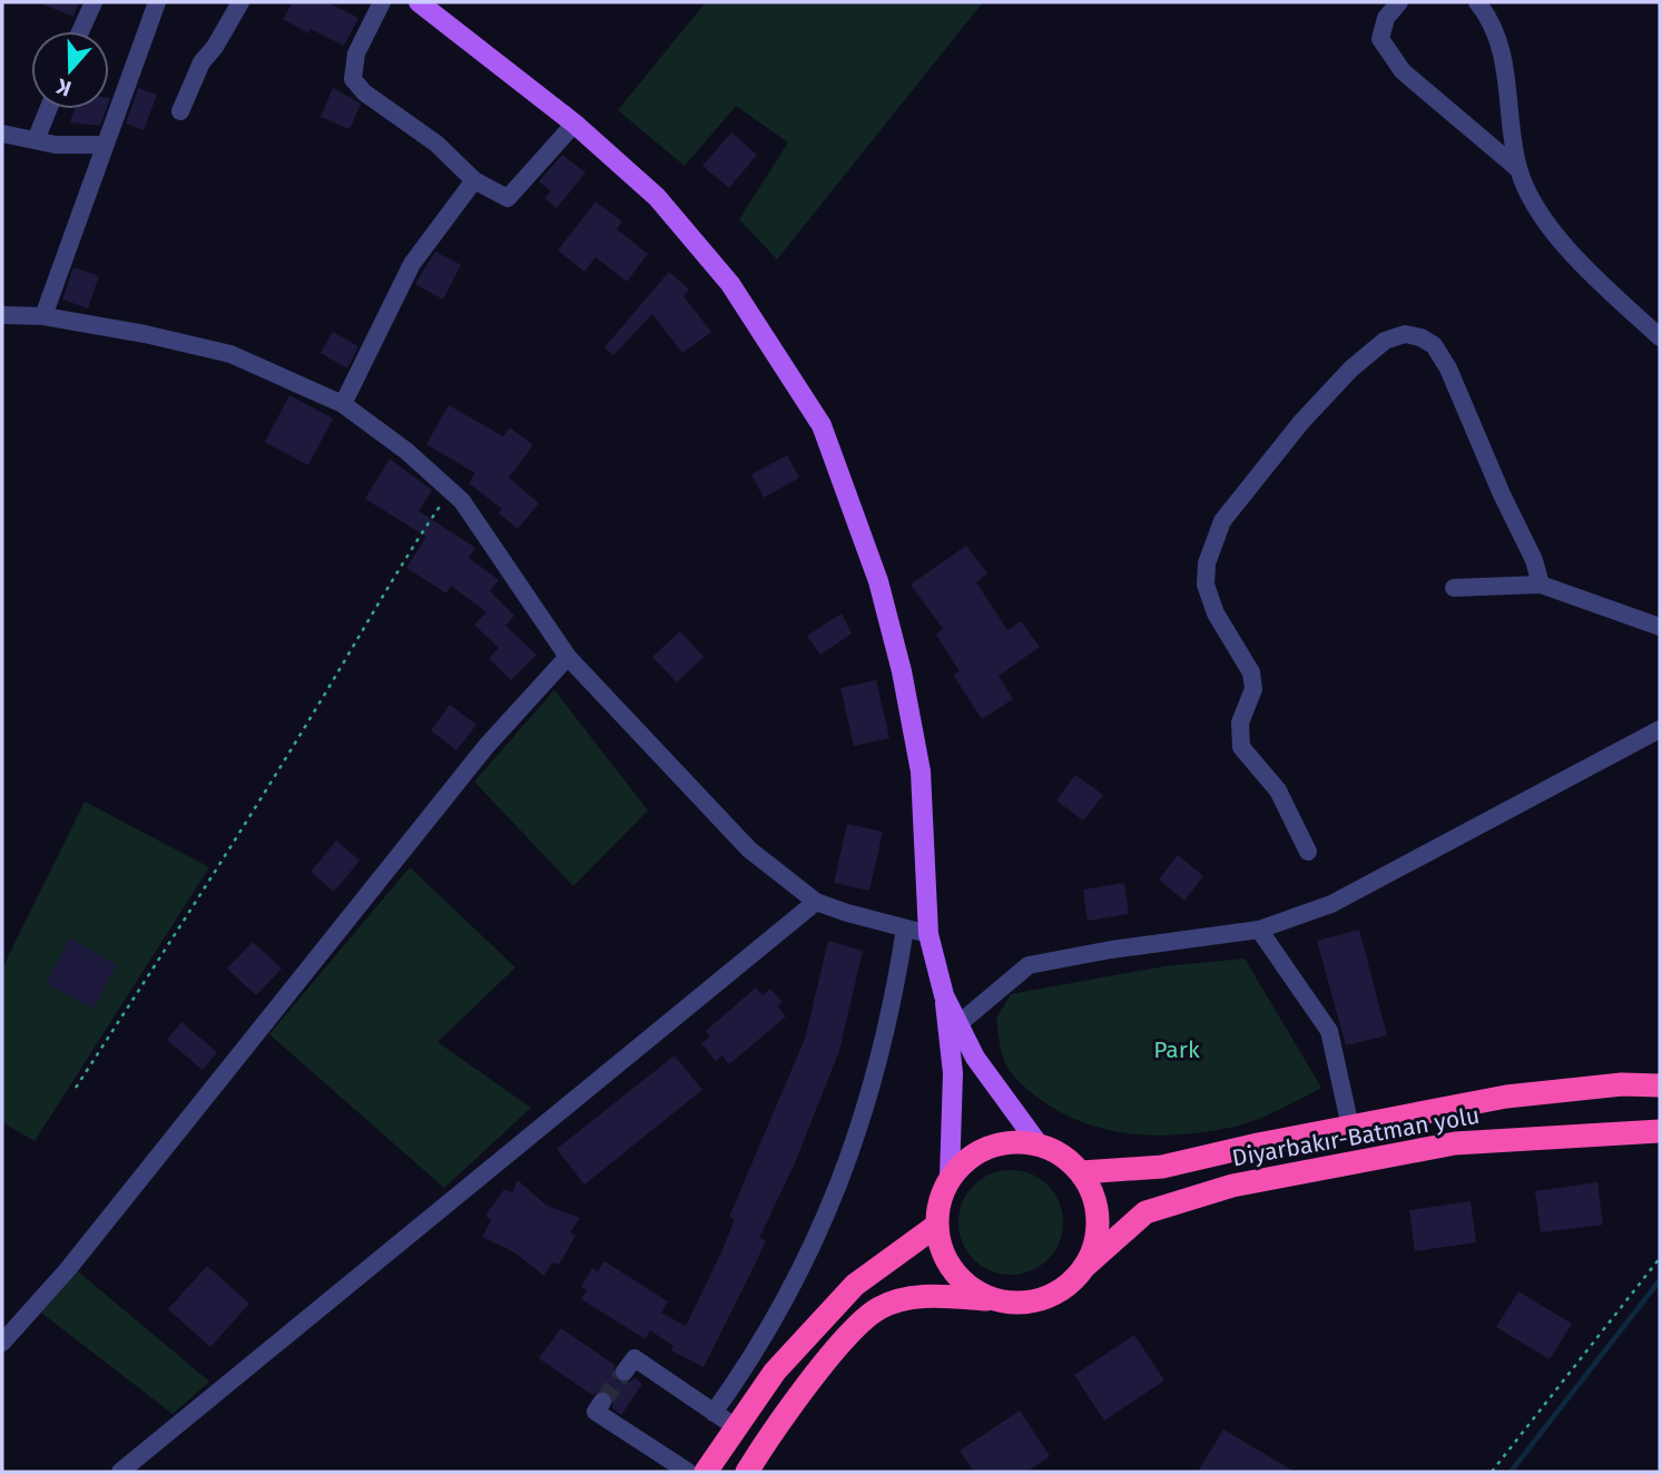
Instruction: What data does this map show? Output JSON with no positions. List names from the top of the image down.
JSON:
{
  "streets": {
    "highway": ["Diyarbakır-Batman yolu"]
  },
  "parks": ["Park"],
  "north": "bottom"
}
